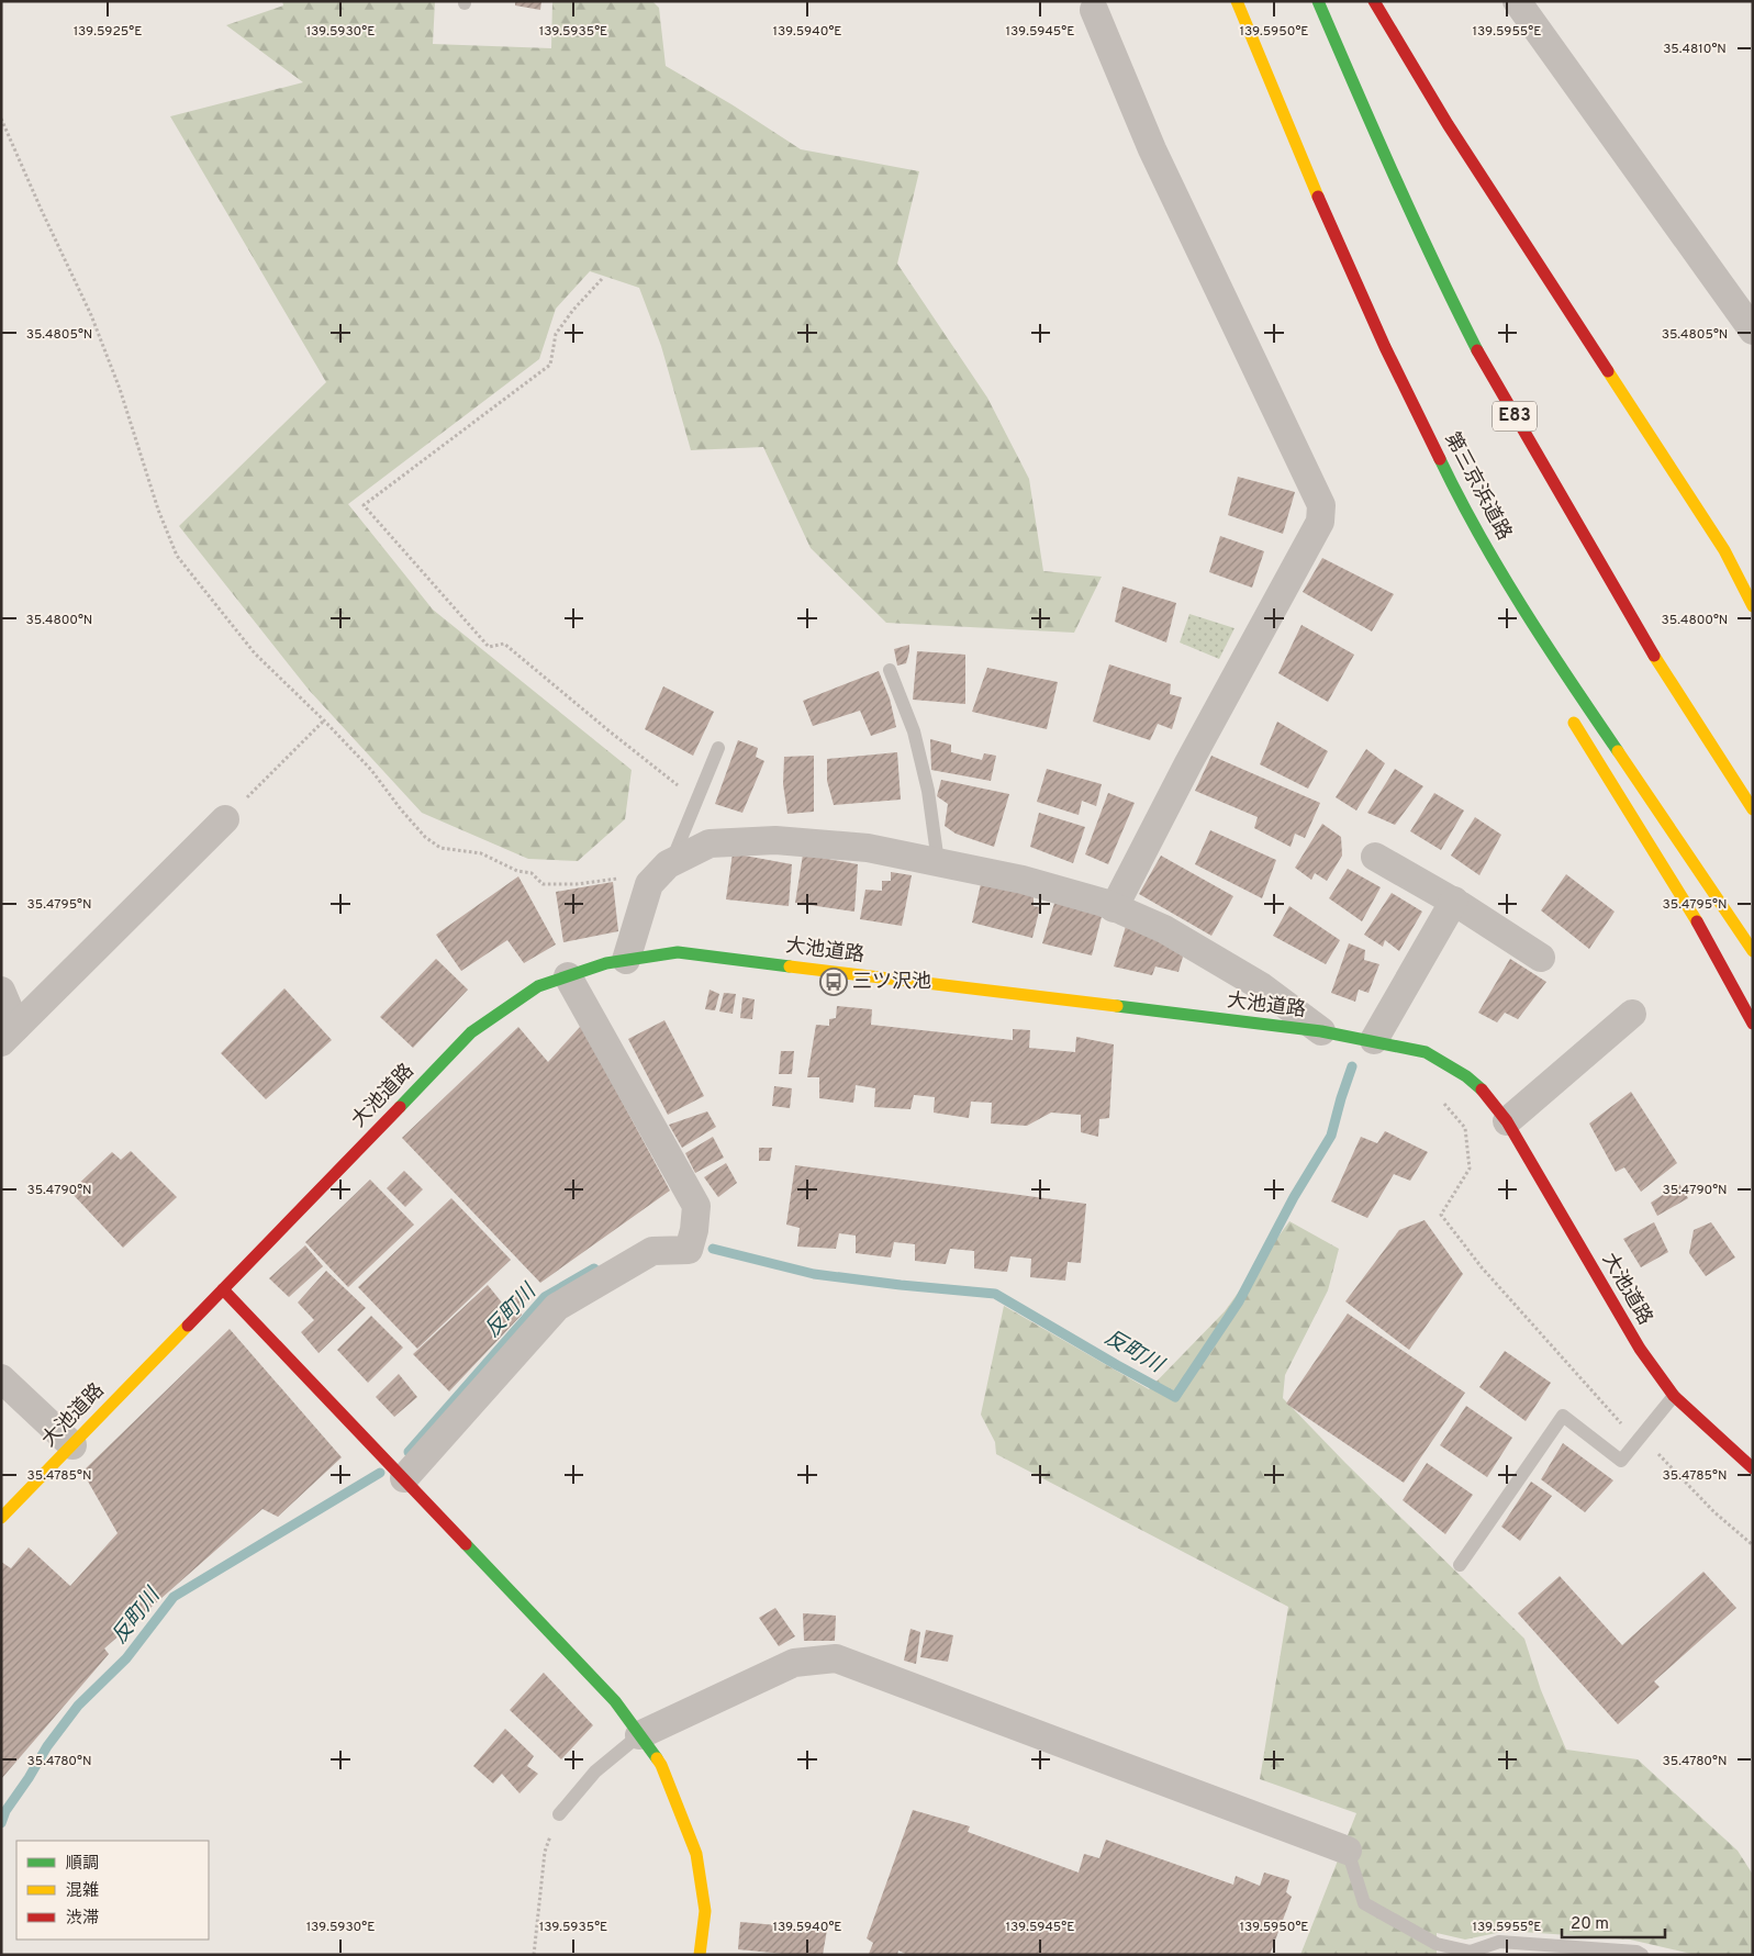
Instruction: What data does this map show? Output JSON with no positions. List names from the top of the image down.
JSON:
{
  "streets": {
    "main road": ["E83", "第三京浜道路", "大池道路"]
  },
  "water": ["反町川"],
  "places": {
    "bus stop": ["三ツ沢池"]
  },
  "legend": ["順調", "混雑", "渋滞"],
  "scale_bar": "20 m",
  "coordinates": [
    "139.5925°E",
    "139.5930°E",
    "139.5935°E",
    "139.5940°E",
    "139.5945°E",
    "139.5950°E",
    "139.5955°E",
    "35.4810°N",
    "35.4805°N",
    "35.4800°N",
    "35.4795°N",
    "35.4790°N",
    "35.4785°N",
    "35.4780°N"
  ]
}
